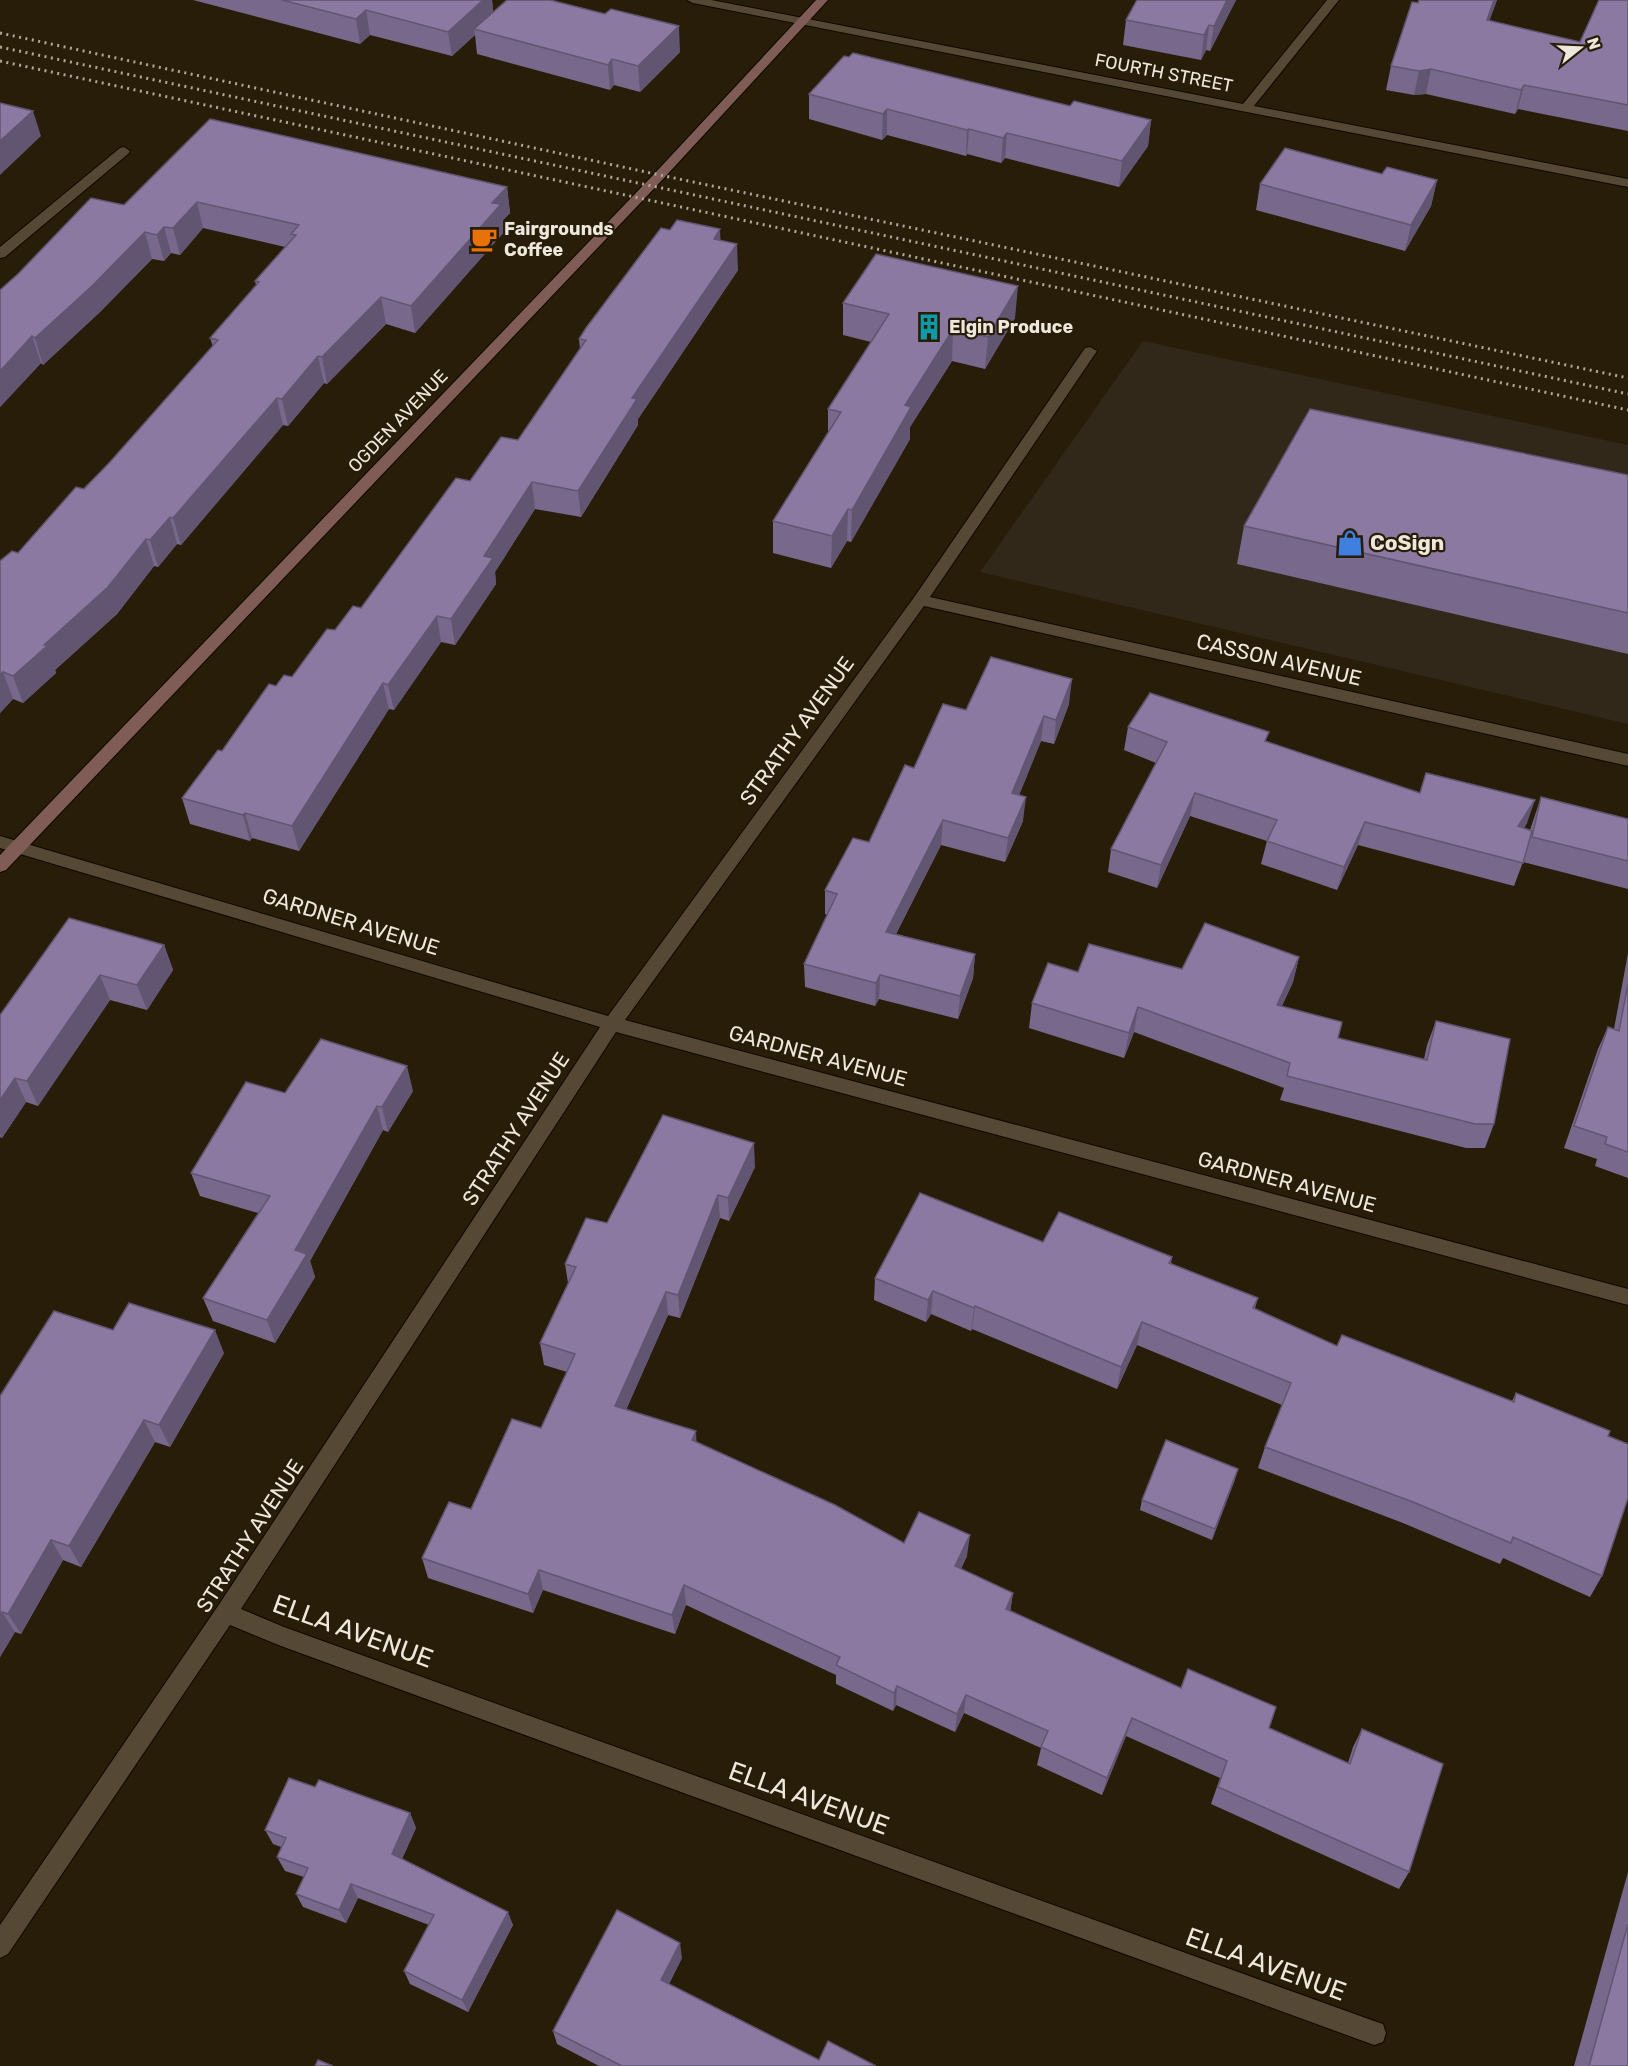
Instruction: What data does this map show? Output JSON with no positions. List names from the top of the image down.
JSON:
{
  "streets": {
    "street": [
      "FOURTH STREET",
      "OGDEN AVENUE",
      "CASSON AVENUE",
      "STRATHY AVENUE",
      "GARDNER AVENUE",
      "ELLA AVENUE"
    ]
  },
  "crossings": [
    ["FOURTH STREET", "OGDEN AVENUE"],
    ["OGDEN AVENUE", "GARDNER AVENUE"],
    ["CASSON AVENUE", "STRATHY AVENUE"],
    ["STRATHY AVENUE", "GARDNER AVENUE"],
    ["STRATHY AVENUE", "ELLA AVENUE"]
  ],
  "places": {
    "cafe": ["Fairgrounds Coffee"],
    "building": ["Elgin Produce"],
    "shop": ["CoSign"]
  },
  "north": "right"
}
